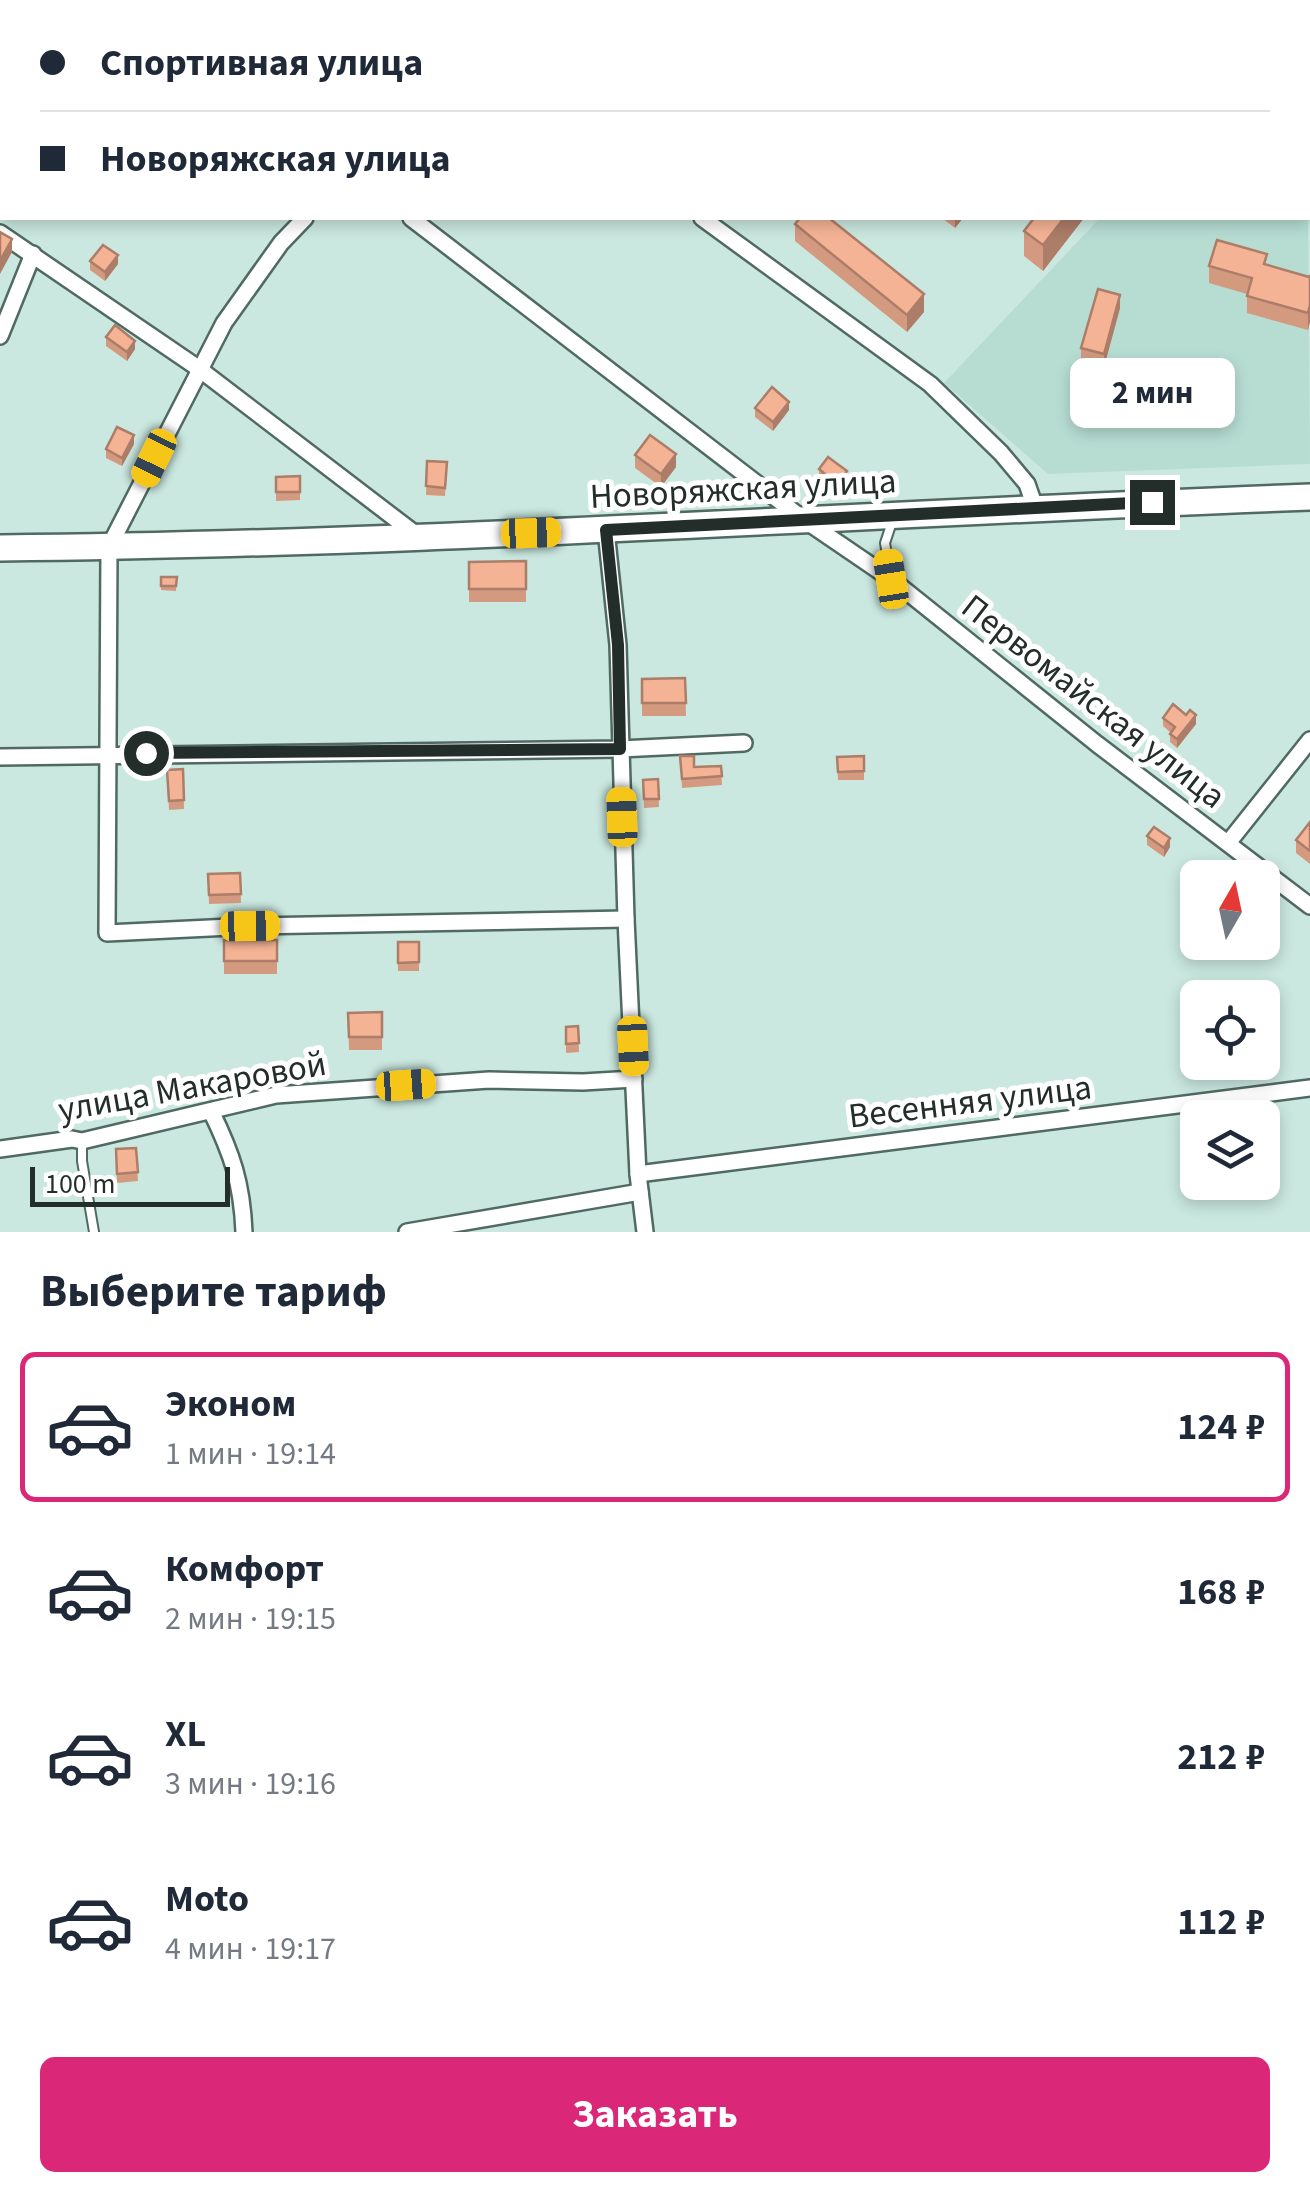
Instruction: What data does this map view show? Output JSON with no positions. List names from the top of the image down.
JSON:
{
  "streets": {
    "main road": ["Новоряжская улица"],
    "street": ["Первомайская улица", "улица Макаровой", "Весенняя улица"]
  },
  "crossings": [
    ["Новоряжская улица", "Первомайская улица"]
  ],
  "scale_bar": "100 m",
  "north": "top",
  "page": {
    "banner": ["Спортивная улица", "Новоряжская улица"],
    "bubble": "2 мин",
    "scale": "100 m",
    "heading": "Выберите тариф",
    "list": [
      {
        "name": "Эконом",
        "note": "1 мин · 19:14",
        "value": "124 ₽"
      },
      {
        "name": "Комфорт",
        "note": "2 мин · 19:15",
        "value": "168 ₽"
      },
      {
        "name": "XL",
        "note": "3 мин · 19:16",
        "value": "212 ₽"
      },
      {
        "name": "Moto",
        "note": "4 мин · 19:17",
        "value": "112 ₽"
      }
    ],
    "buttons": "Заказать"
  }
}
